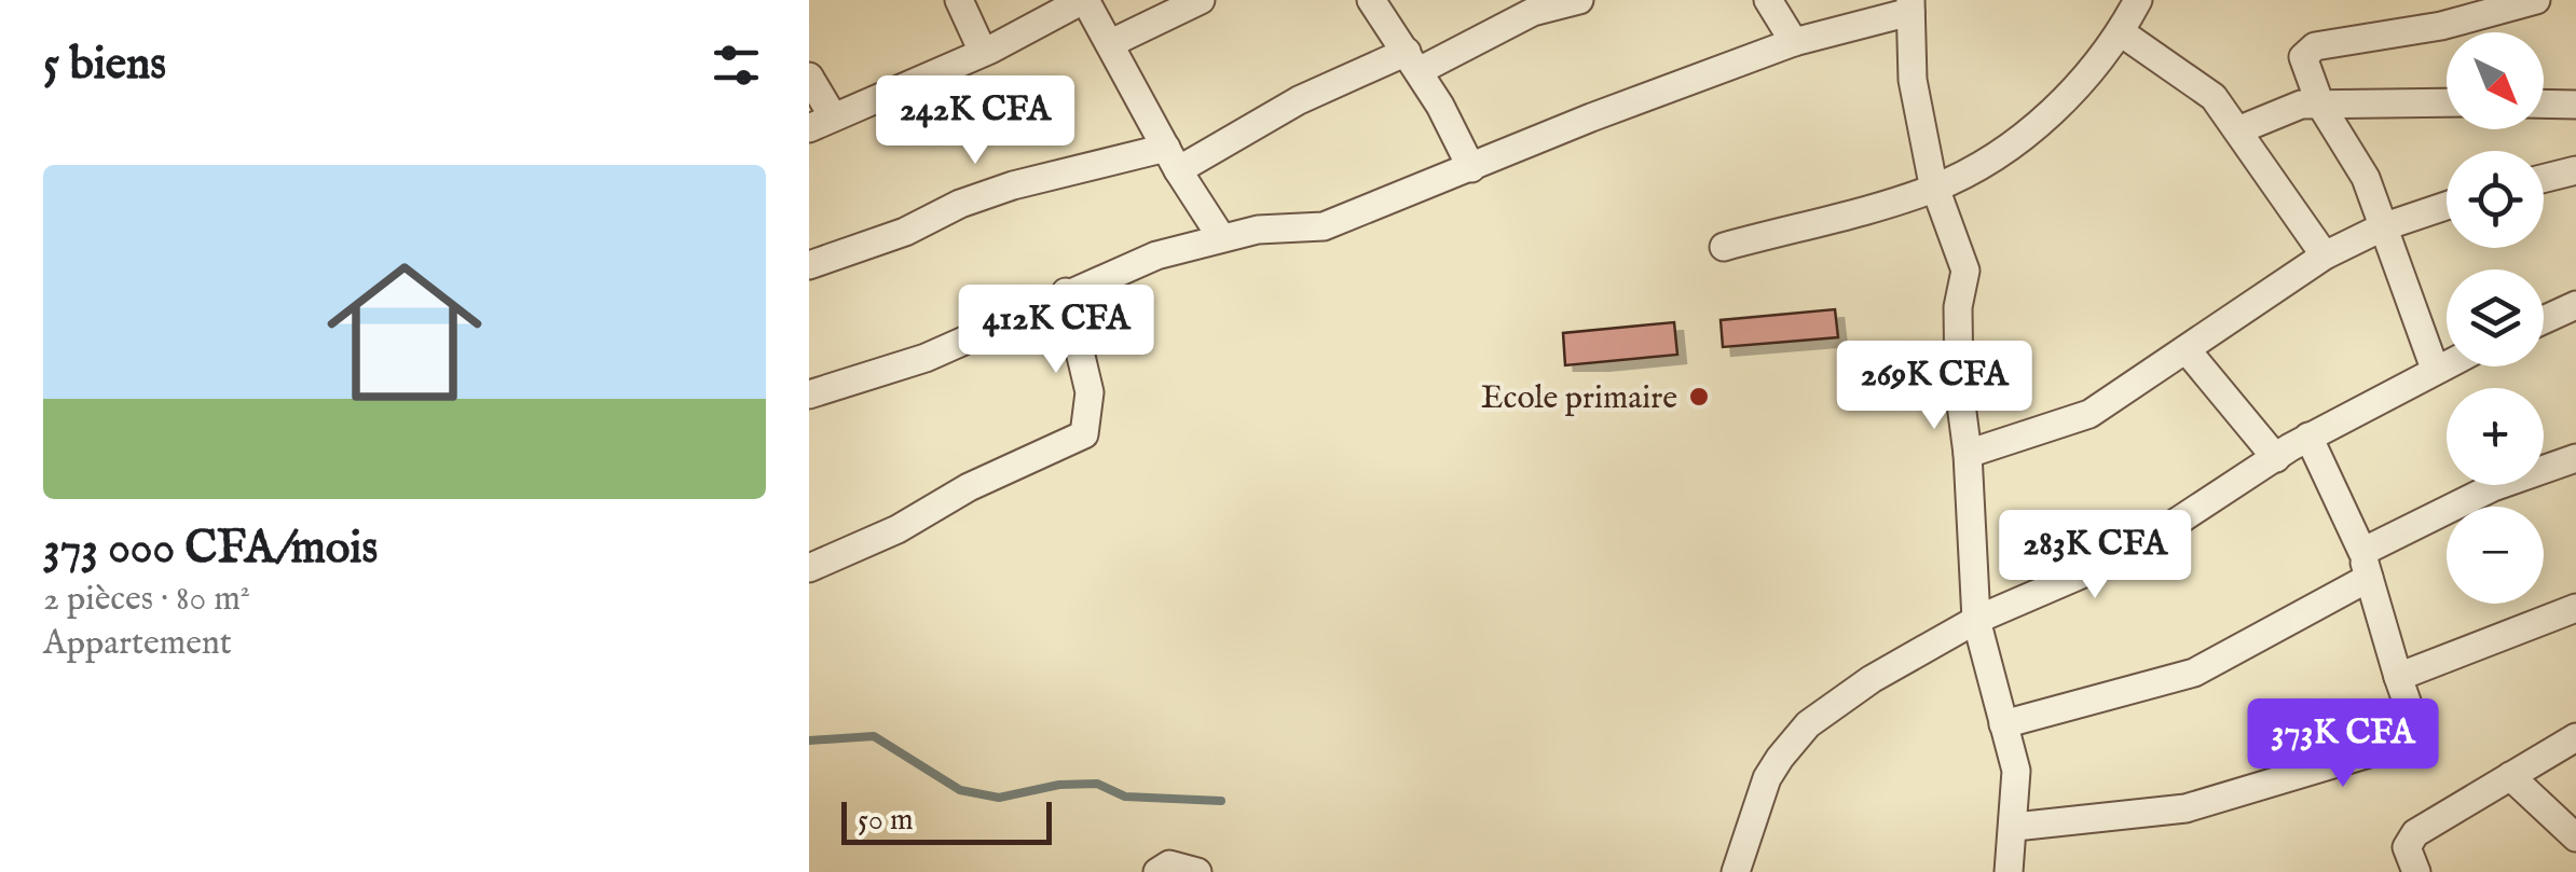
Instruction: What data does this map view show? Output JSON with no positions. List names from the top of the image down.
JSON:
{
  "places": ["Ecole primaire"],
  "scale_bar": "50 m",
  "north": "bottom right",
  "page": {
    "heading": "5 biens",
    "map_buttons": ["+", "−"],
    "price": [
      "242K CFA",
      "412K CFA",
      "269K CFA",
      "283K CFA",
      "373K CFA"
    ],
    "list": [
      {
        "name": "373 000 CFA/mois",
        "note": "2 pièces · 80 m² · Appartement"
      }
    ],
    "scale": "50 m"
  }
}
